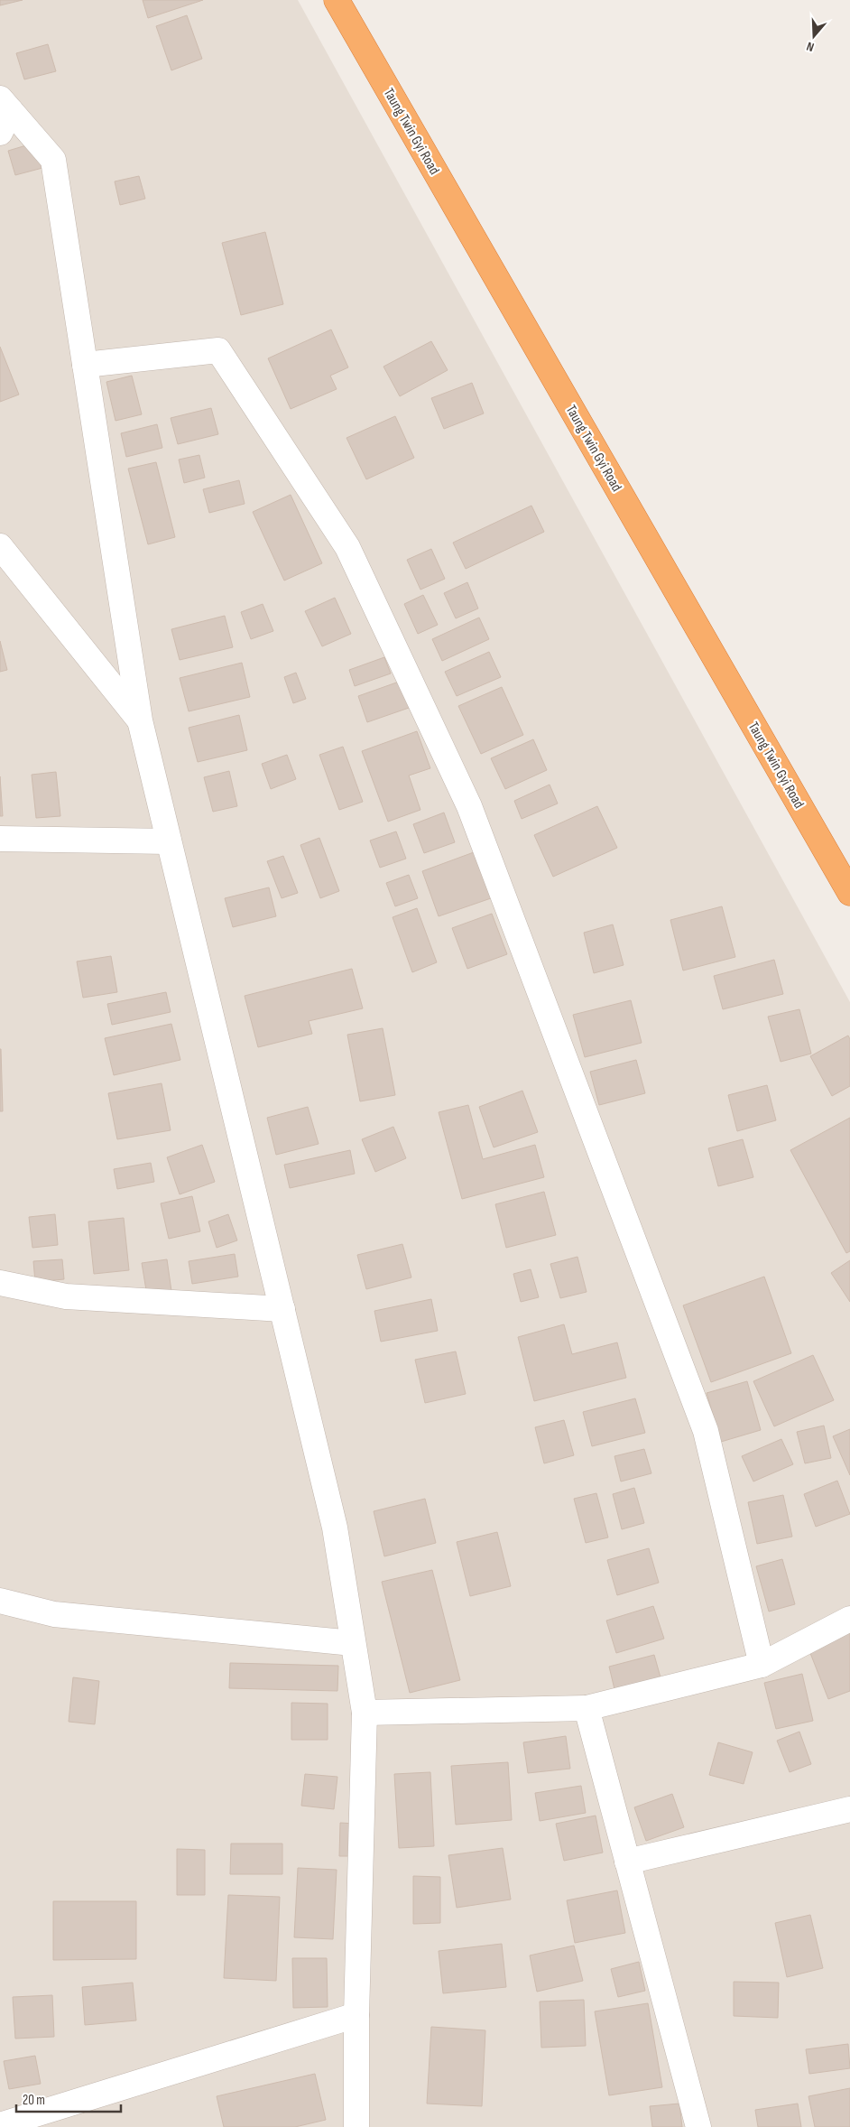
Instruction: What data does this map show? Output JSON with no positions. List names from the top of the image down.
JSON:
{
  "streets": {
    "highway": ["Taung Twin Gyi Road"]
  },
  "scale_bar": "20 m",
  "north": "bottom"
}
